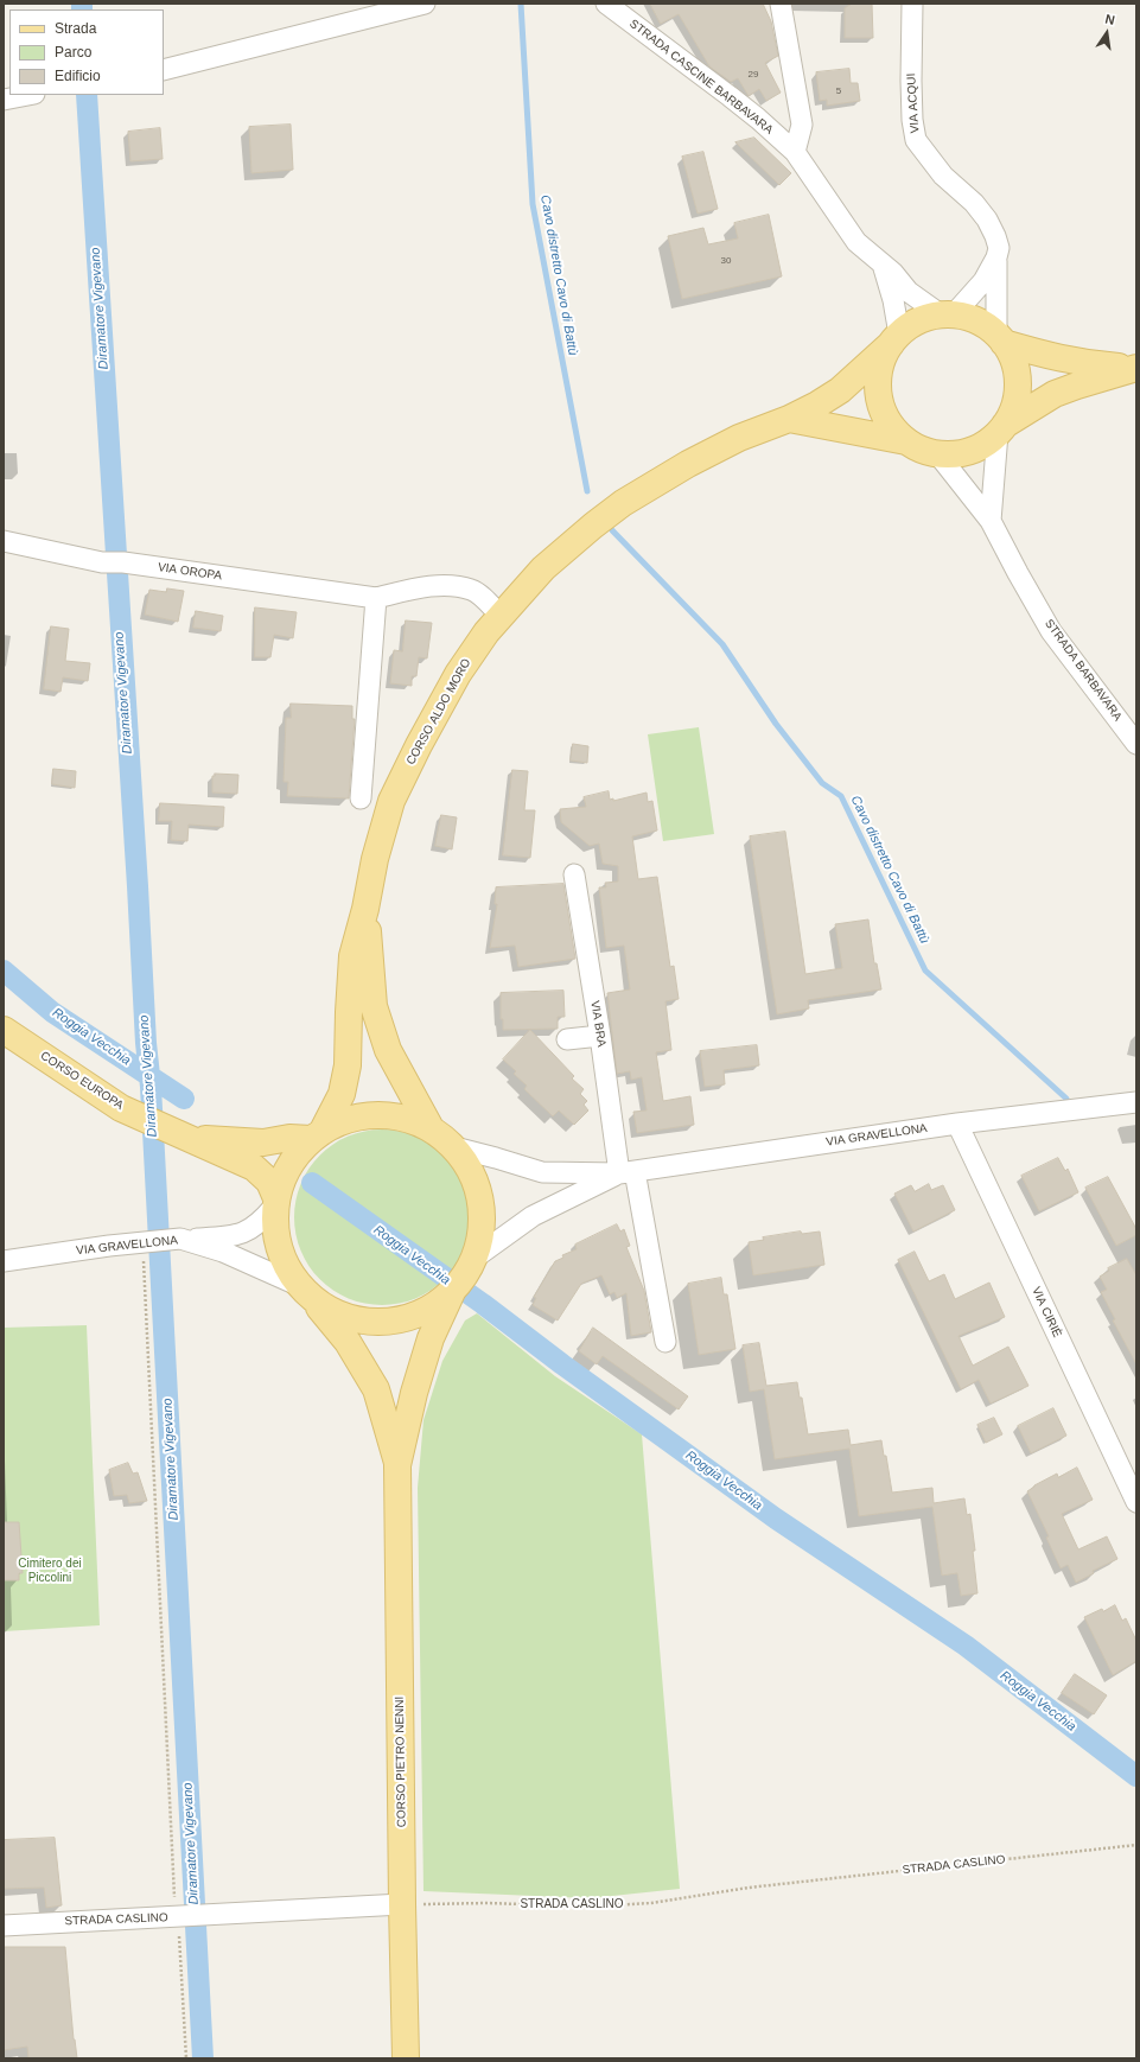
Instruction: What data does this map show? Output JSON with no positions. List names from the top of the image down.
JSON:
{
  "streets": {
    "main road": ["CORSO ALDO MORO", "CORSO EUROPA", "CORSO PIETRO NENNI"],
    "street": [
      "STRADA CASCINE BARBAVARA",
      "VIA ACQUI",
      "VIA OROPA",
      "STRADA BARBAVARA",
      "VIA BRA",
      "VIA GRAVELLONA",
      "VIA CIRIÈ",
      "STRADA CASLINO"
    ]
  },
  "crossings": [
    ["STRADA CASCINE BARBAVARA", "VIA ACQUI"],
    ["STRADA CASCINE BARBAVARA", "STRADA BARBAVARA"],
    ["STRADA CASCINE BARBAVARA", "CORSO ALDO MORO"],
    ["VIA ACQUI", "STRADA BARBAVARA"],
    ["VIA ACQUI", "CORSO ALDO MORO"],
    ["VIA OROPA", "CORSO ALDO MORO"],
    ["STRADA BARBAVARA", "CORSO ALDO MORO"],
    ["CORSO ALDO MORO", "CORSO PIETRO NENNI"],
    ["VIA BRA", "VIA GRAVELLONA"],
    ["CORSO EUROPA", "CORSO PIETRO NENNI"],
    ["VIA GRAVELLONA", "VIA CIRIÈ"],
    ["VIA GRAVELLONA", "CORSO PIETRO NENNI"],
    ["CORSO PIETRO NENNI", "STRADA CASLINO"]
  ],
  "water": ["Cavo distretto Cavo di Battù", "Diramatore Vigevano", "Roggia Vecchia"],
  "parks": ["Cimitero dei Piccolini"],
  "house_numbers": ["29", "5", "30"],
  "legend": ["Strada", "Parco", "Edificio"],
  "north": "top"
}
